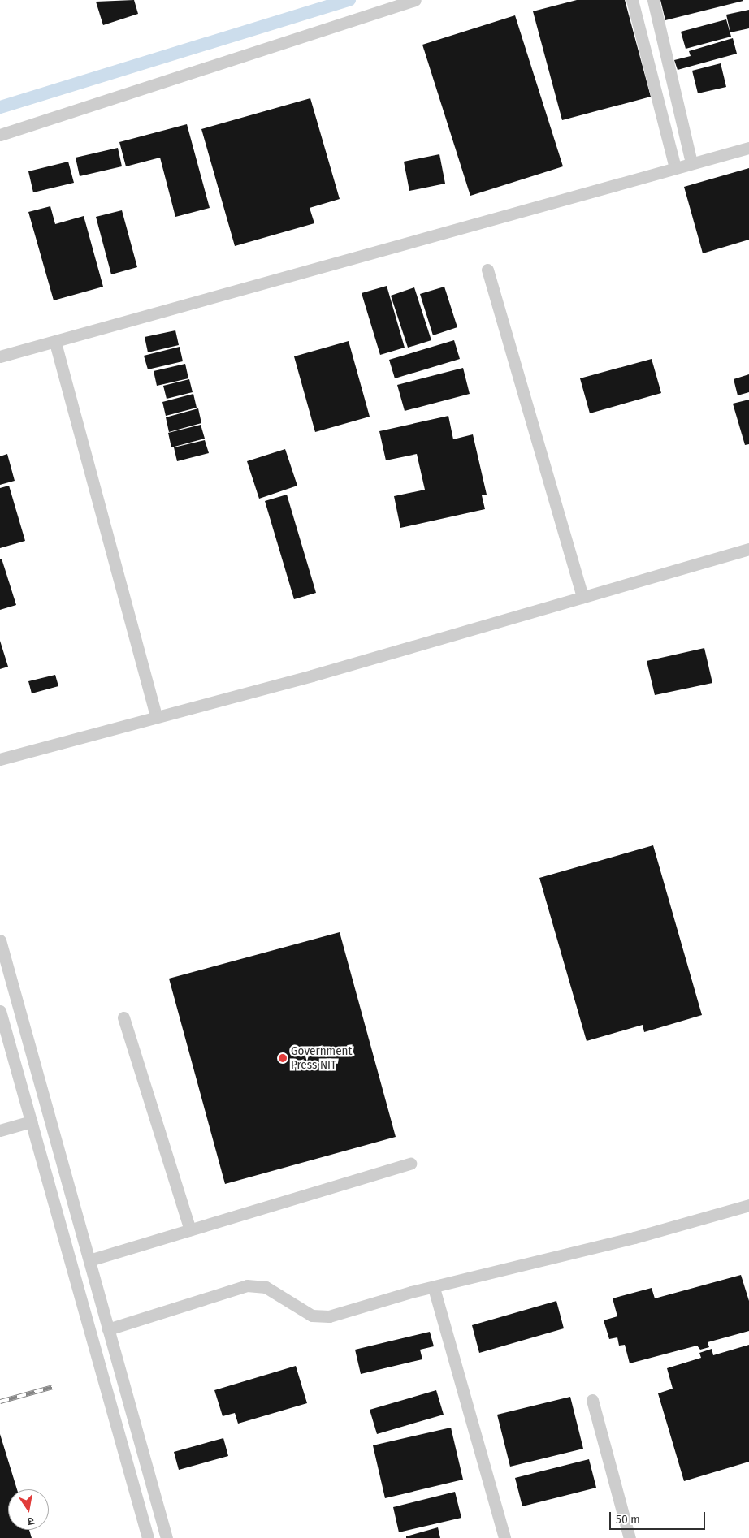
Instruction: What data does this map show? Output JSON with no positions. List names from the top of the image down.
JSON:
{
  "places": ["Government Press NIT"],
  "scale_bar": "50 m",
  "north": "bottom"
}
